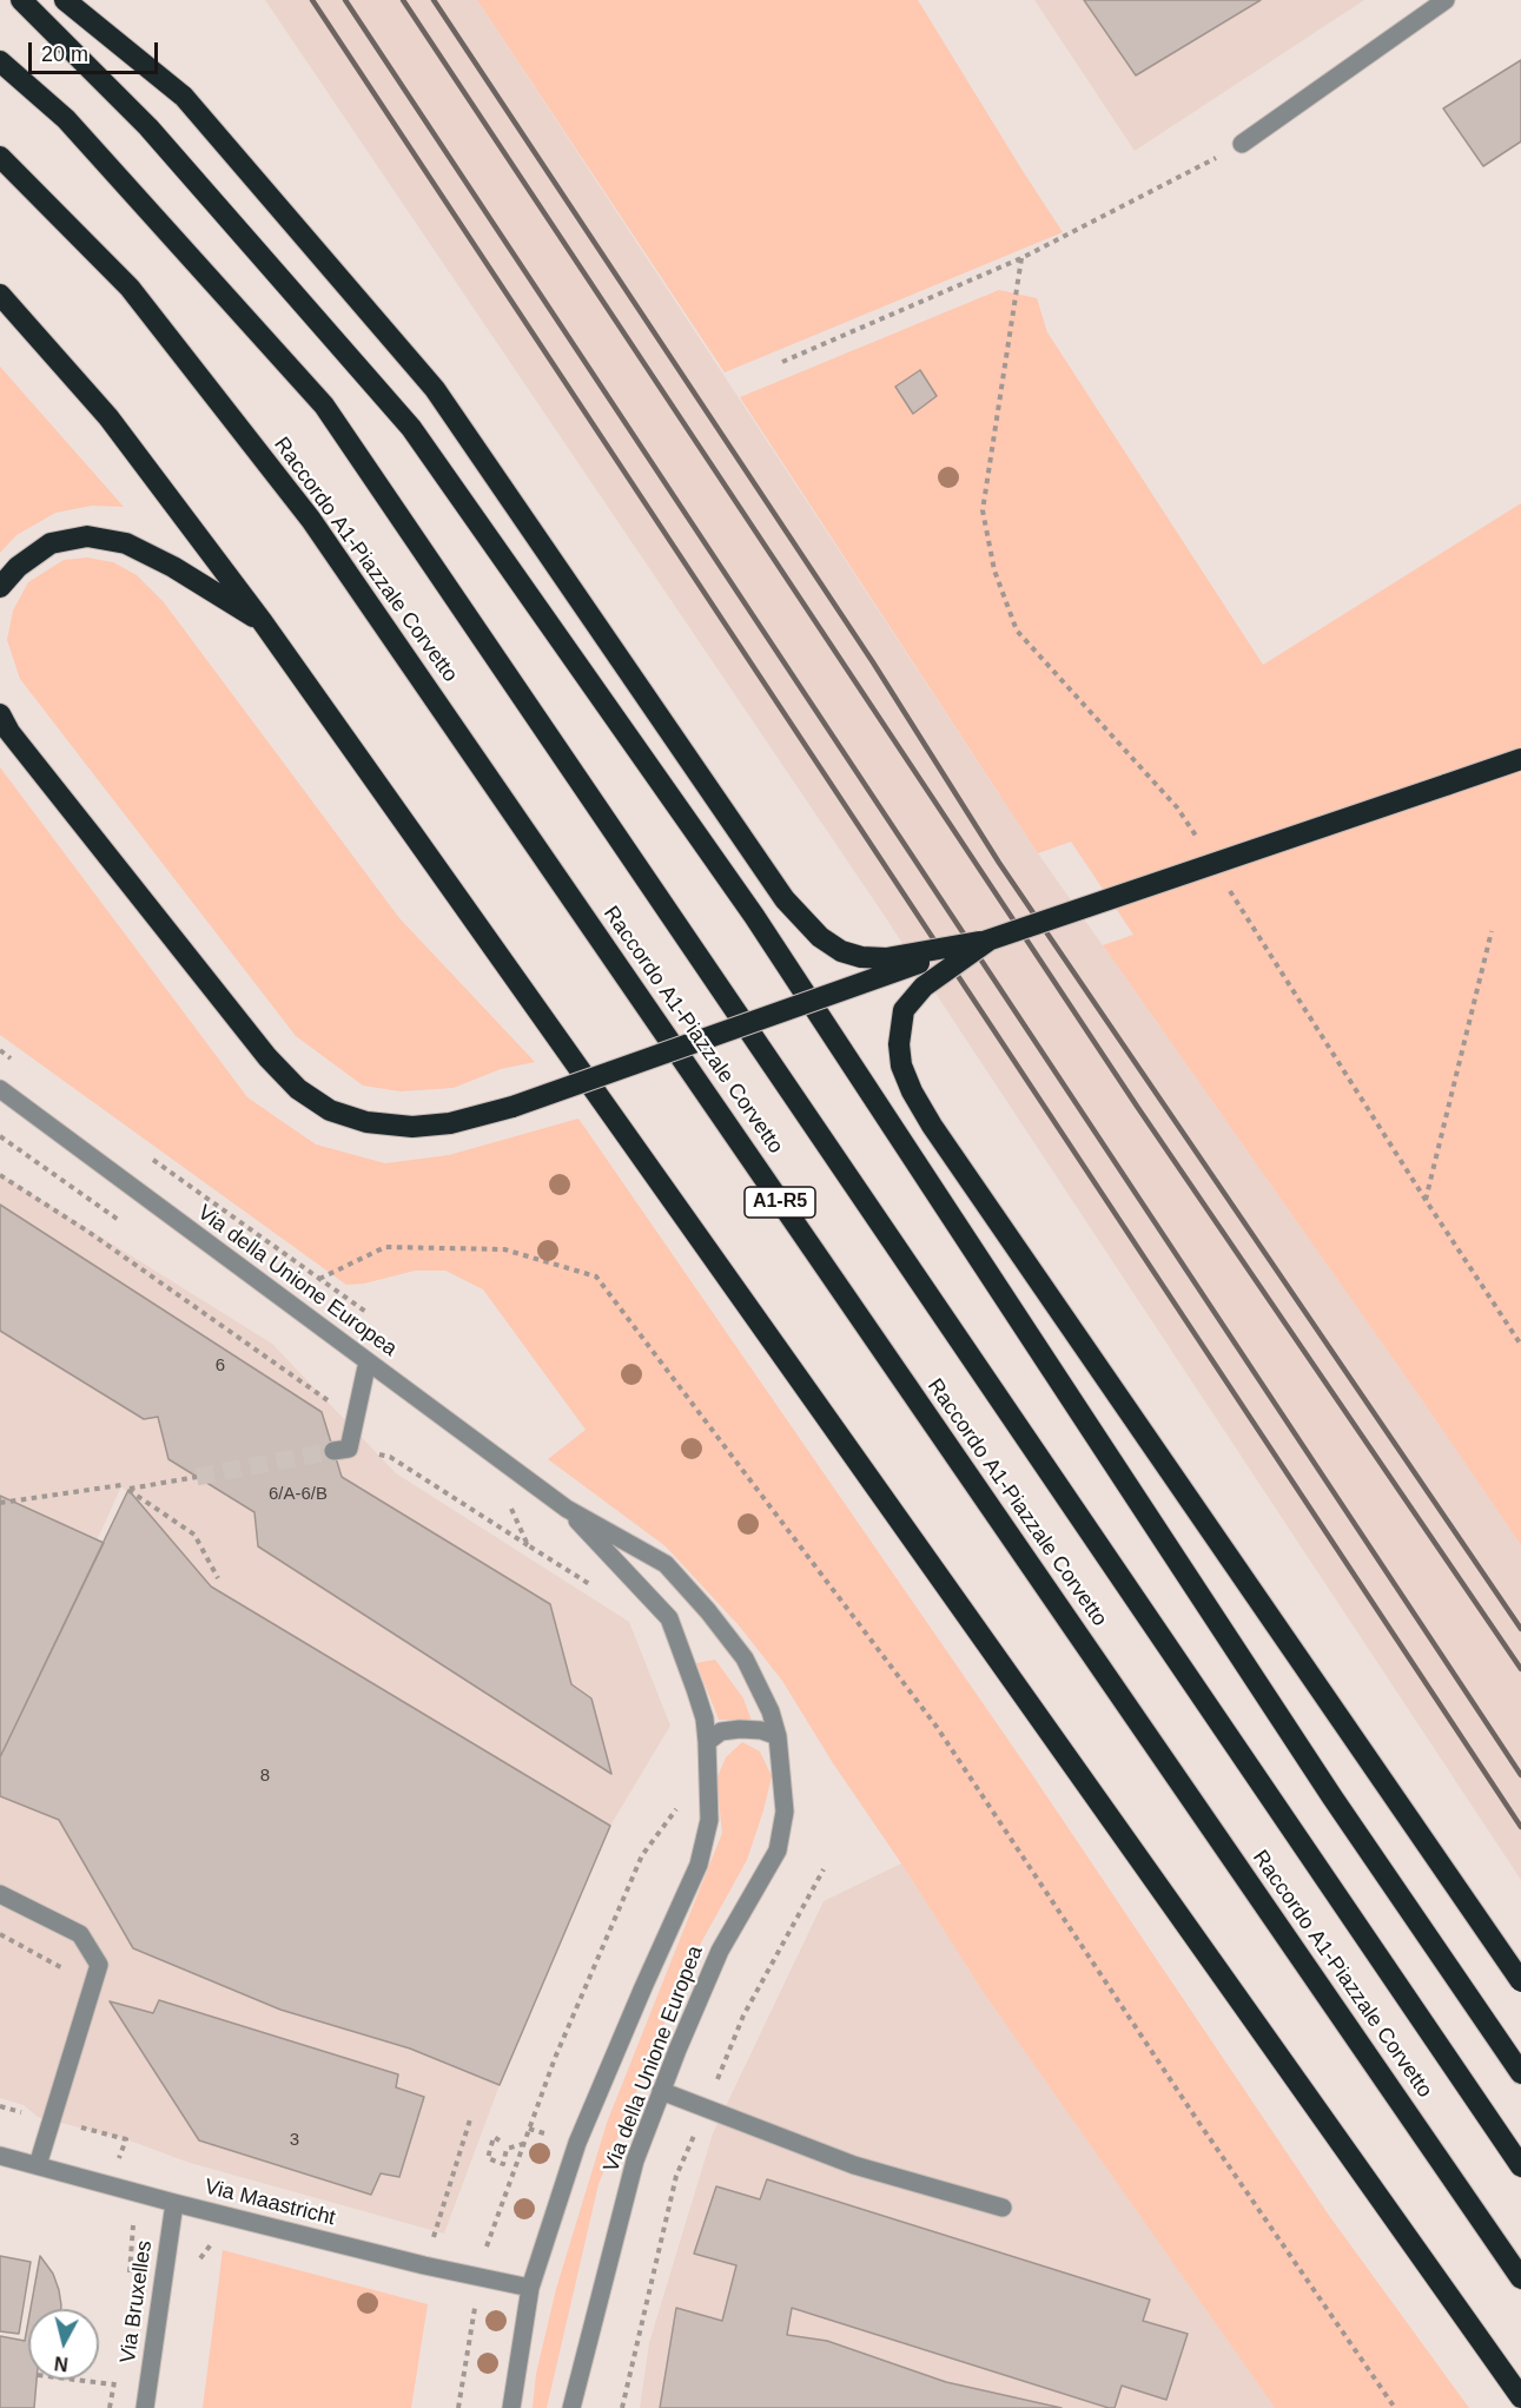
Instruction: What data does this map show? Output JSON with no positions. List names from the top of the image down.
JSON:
{
  "streets": {
    "highway": ["Raccordo A1-Piazzale Corvetto", "A1-R5"],
    "street": ["Via della Unione Europea", "Via Maastricht", "Via Bruxelles"]
  },
  "crossings": [
    ["Via della Unione Europea", "Via Maastricht"],
    ["Via Maastricht", "Via Bruxelles"]
  ],
  "house_numbers": [
    "6",
    "6/A-6/B",
    "8",
    "3"
  ],
  "scale_bar": "20 m",
  "north": "bottom"
}
